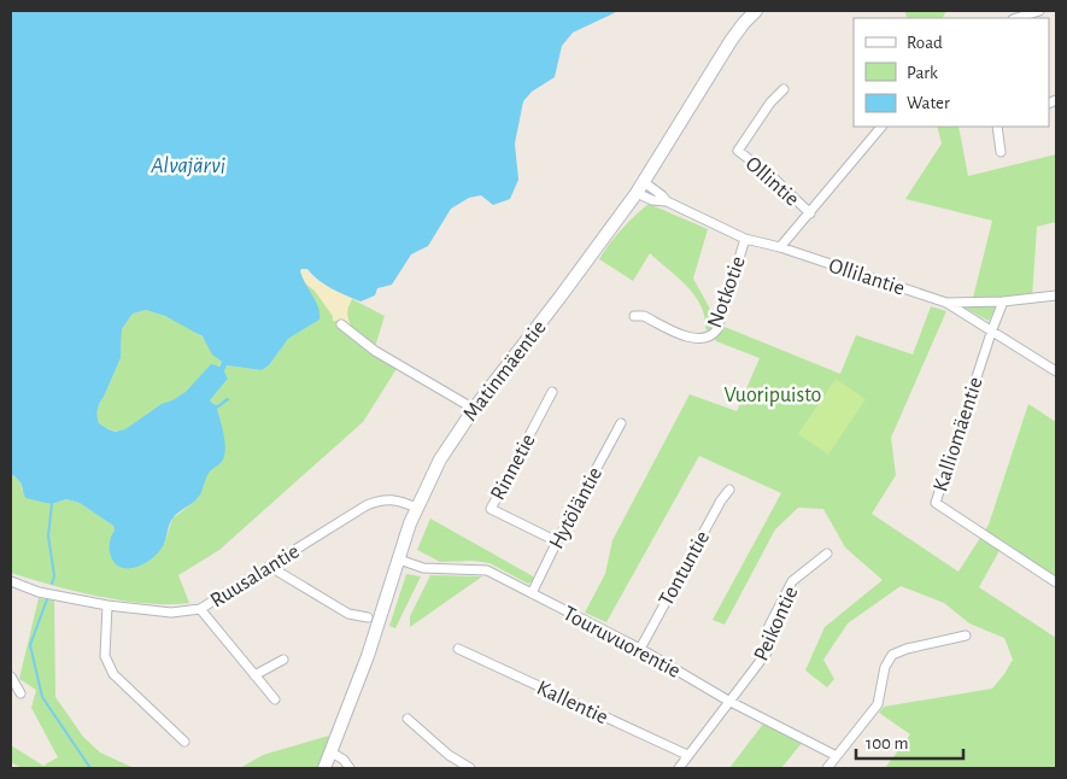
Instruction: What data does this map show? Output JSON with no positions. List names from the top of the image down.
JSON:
{
  "streets": {
    "main road": ["Matinmäentie"],
    "street": [
      "Ollintie",
      "Ollilantie",
      "Notkotie",
      "Kalliomäentie",
      "Rinnetie",
      "Hytöläntie",
      "Tontuntie",
      "Ruusalantie",
      "Peikontie",
      "Touruvuorentie",
      "Kallentie"
    ]
  },
  "crossings": [
    ["Ollilantie", "Notkotie"],
    ["Ollilantie", "Matinmäentie"],
    ["Ollilantie", "Kalliomäentie"],
    ["Matinmäentie", "Ruusalantie"],
    ["Matinmäentie", "Touruvuorentie"],
    ["Rinnetie", "Hytöläntie"],
    ["Hytöläntie", "Touruvuorentie"],
    ["Tontuntie", "Touruvuorentie"],
    ["Peikontie", "Touruvuorentie"],
    ["Peikontie", "Kallentie"]
  ],
  "water": ["Alvajärvi"],
  "parks": ["Vuoripuisto"],
  "legend": ["Road", "Park", "Water"],
  "scale_bar": "100 m"
}
